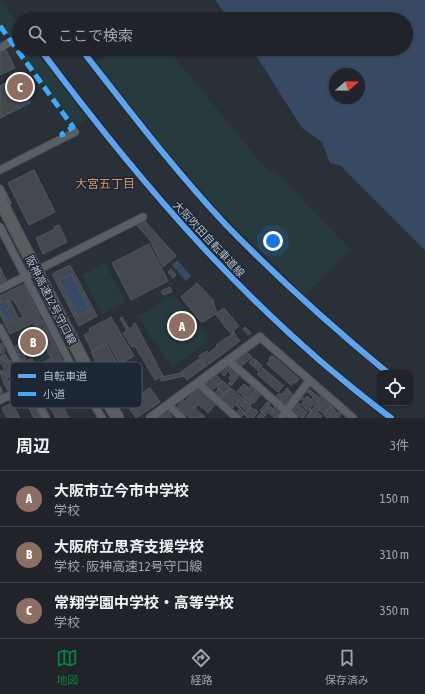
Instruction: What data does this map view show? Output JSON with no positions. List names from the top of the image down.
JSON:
{
  "streets": {
    "highway": ["阪神高速12号守口線"],
    "cycle path": ["大阪吹田自転車道線"]
  },
  "districts": ["大宮五丁目"],
  "legend": ["自転車道", "小道"],
  "north": "right",
  "page": {
    "search": "ここで検索",
    "pins": ["C", "A", "B"],
    "heading": ["周辺", "3件"],
    "list": [
      {
        "mark": "A",
        "name": "大阪市立今市中学校",
        "note": "学校",
        "value": "150 m"
      },
      {
        "mark": "B",
        "name": "大阪府立思斉支援学校",
        "note": "学校 · 阪神高速12号守口線",
        "value": "310 m"
      },
      {
        "mark": "C",
        "name": "常翔学園中学校・高等学校",
        "note": "学校",
        "value": "350 m"
      }
    ],
    "nav": ["地図", "経路", "保存済み"]
  }
}
